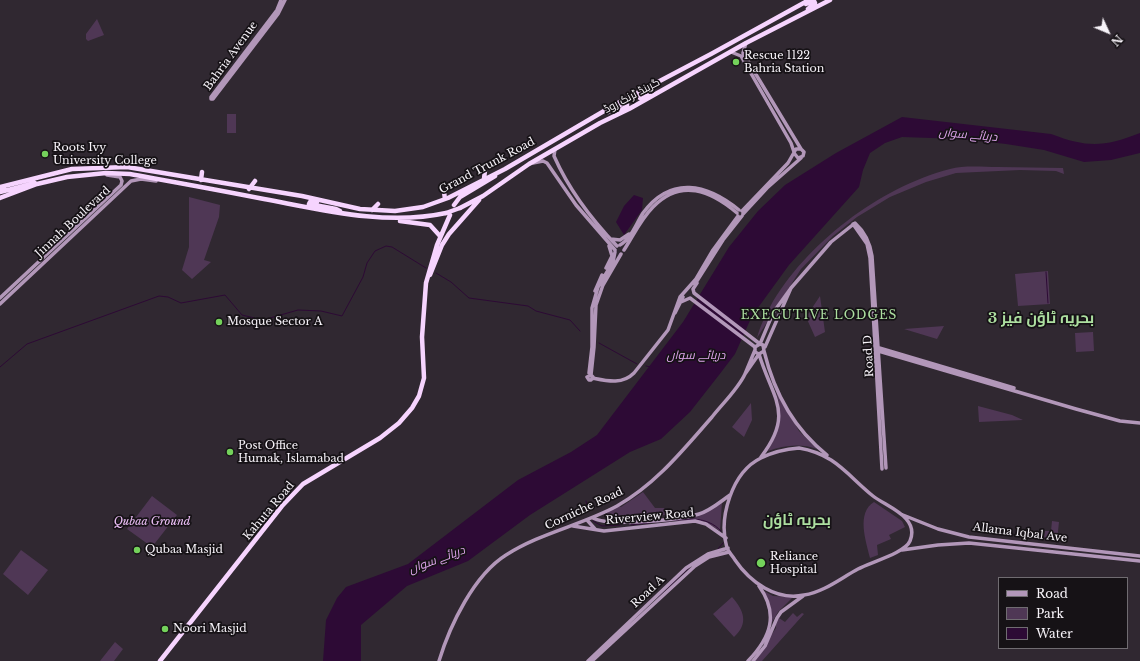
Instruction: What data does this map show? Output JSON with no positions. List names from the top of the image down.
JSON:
{
  "streets": {
    "highway": ["گرینڈ ٹرنک روڈ", "Grand Trunk Road", "Kahuta Road"],
    "main road": [
      "Bahria Avenue",
      "Jinnah Boulevard",
      "Road D",
      "Corniche Road",
      "Riverview Road",
      "Allama Iqbal Ave",
      "Road A"
    ]
  },
  "crossings": [
    ["گرینڈ ٹرنک روڈ", "Grand Trunk Road"],
    ["گرینڈ ٹرنک روڈ", "Kahuta Road"],
    ["Grand Trunk Road", "Jinnah Boulevard"],
    ["Grand Trunk Road", "Kahuta Road"],
    ["Corniche Road", "Riverview Road"]
  ],
  "districts": ["EXECUTIVE LODGES", "بحریہ ٹاؤن فیز 3", "بحریہ ٹاؤن"],
  "water": ["دریائے سواں"],
  "parks": ["Qubaa Ground"],
  "places": [
    "Rescue 1122 Bahria Station",
    "Roots Ivy University College",
    "Mosque Sector A",
    "Post Office Humak, Islamabad",
    "Qubaa Masjid",
    "Reliance Hospital",
    "Noori Masjid"
  ],
  "legend": ["Road", "Park", "Water"],
  "north": "bottom right"
}
